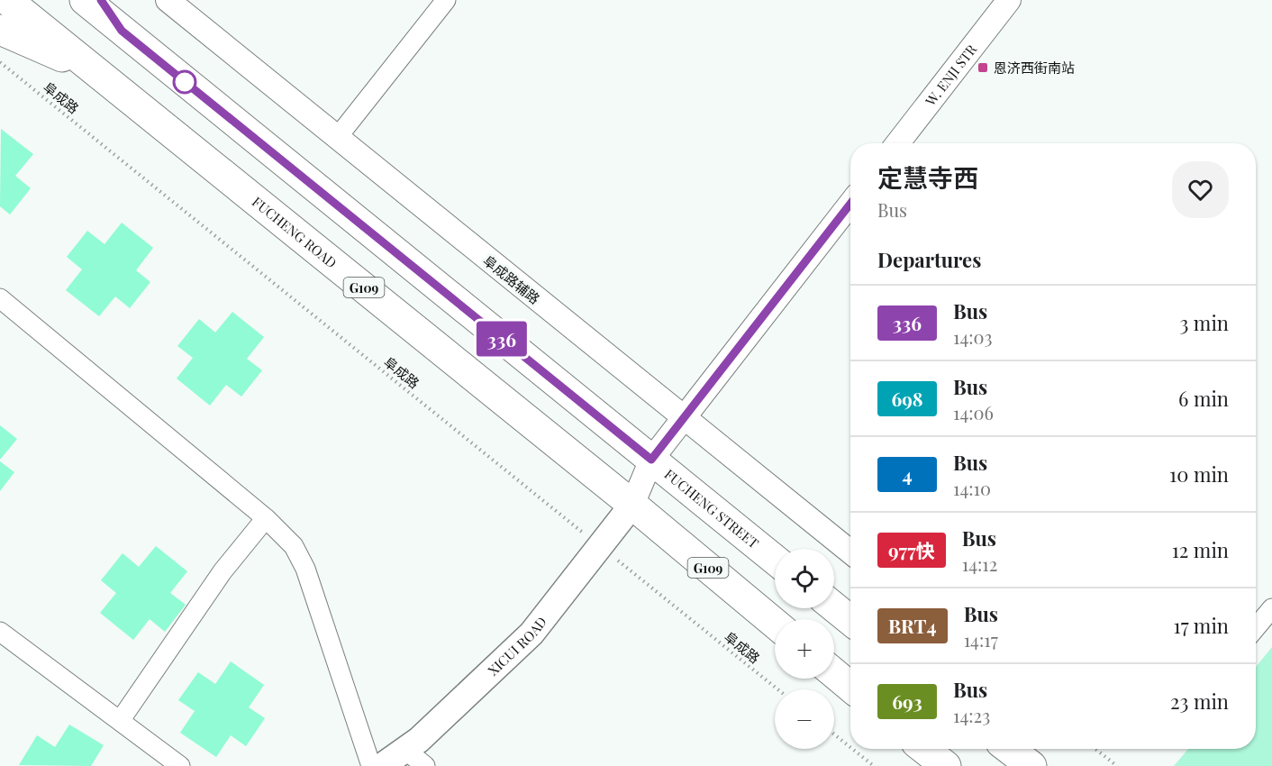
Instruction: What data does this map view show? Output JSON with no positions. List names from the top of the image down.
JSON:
{
  "streets": {
    "highway": ["FUCHENG ROAD", "G109", "FUCHENG STREET"],
    "main road": ["XICUI ROAD"],
    "street": ["W. ENJI STR", "阜成路辅路"],
    "path": ["阜成路"]
  },
  "crossings": [
    ["阜成路", "XICUI ROAD"],
    ["FUCHENG ROAD", "G109"],
    ["FUCHENG ROAD", "XICUI ROAD"],
    ["G109", "XICUI ROAD"]
  ],
  "places": {
    "transit": ["恩济西街南站"]
  },
  "lines": ["bus line 336"],
  "page": {
    "on_map": "336",
    "heading": [
      ["定慧寺西", "Bus"],
      "Departures"
    ],
    "list": [
      {
        "mark": "336",
        "name": "Bus",
        "note": "14:03",
        "value": "3 min"
      },
      {
        "mark": "698",
        "name": "Bus",
        "note": "14:06",
        "value": "6 min"
      },
      {
        "mark": "4",
        "name": "Bus",
        "note": "14:10",
        "value": "10 min"
      },
      {
        "mark": "977快",
        "name": "Bus",
        "note": "14:12",
        "value": "12 min"
      },
      {
        "mark": "BRT4",
        "name": "Bus",
        "note": "14:17",
        "value": "17 min"
      },
      {
        "mark": "693",
        "name": "Bus",
        "note": "14:23",
        "value": "23 min"
      }
    ],
    "map_buttons": ["+", "−"]
  }
}
